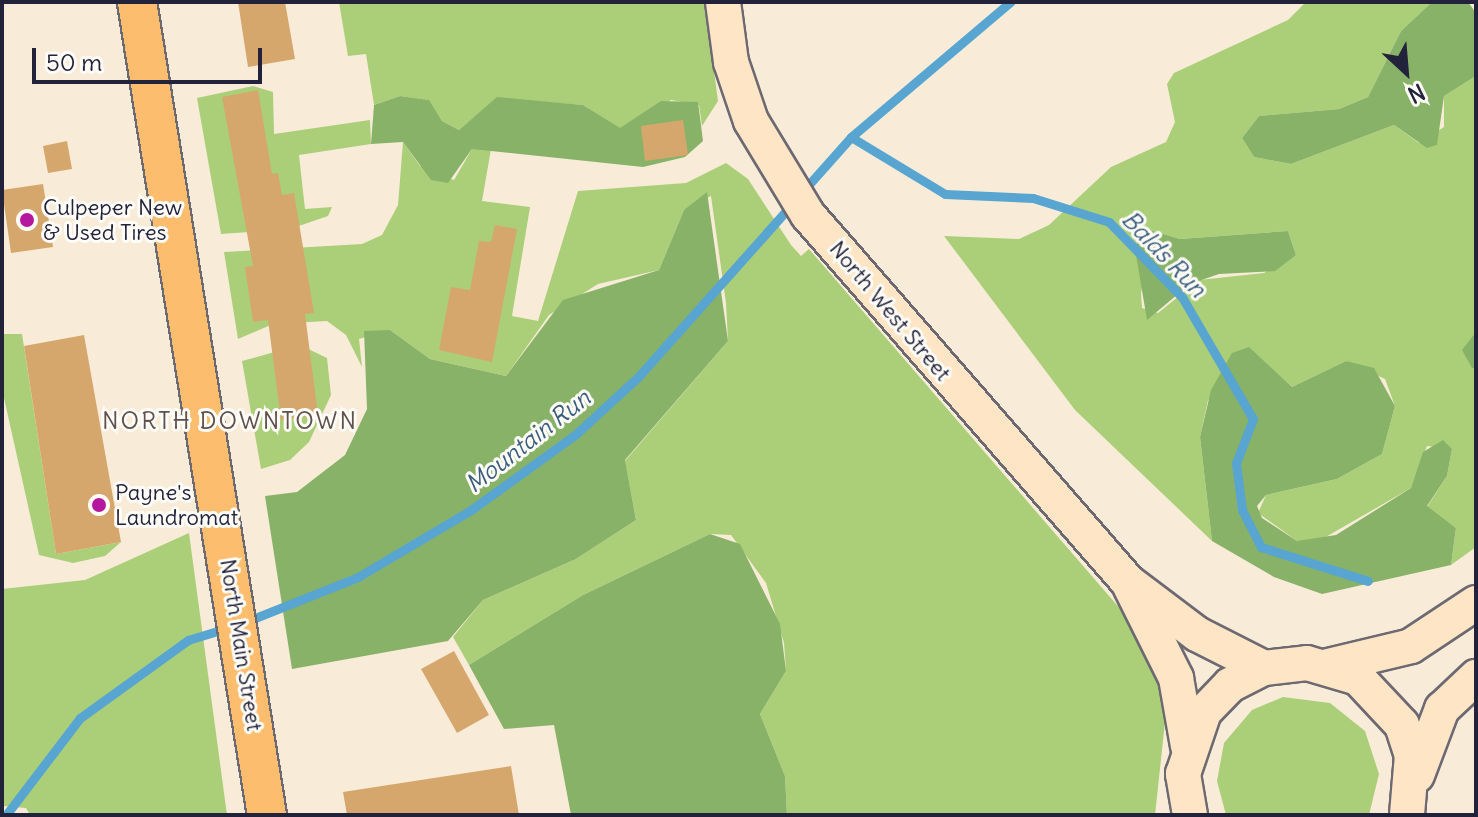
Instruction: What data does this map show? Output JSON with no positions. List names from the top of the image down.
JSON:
{
  "streets": {
    "main road": ["North Main Street"],
    "street": ["North West Street"]
  },
  "districts": ["NORTH DOWNTOWN"],
  "water": ["Balds Run", "Mountain Run"],
  "places": ["Culpeper New & Used Tires", "Payne's Laundromat"],
  "scale_bar": "50 m",
  "north": "bottom right"
}
